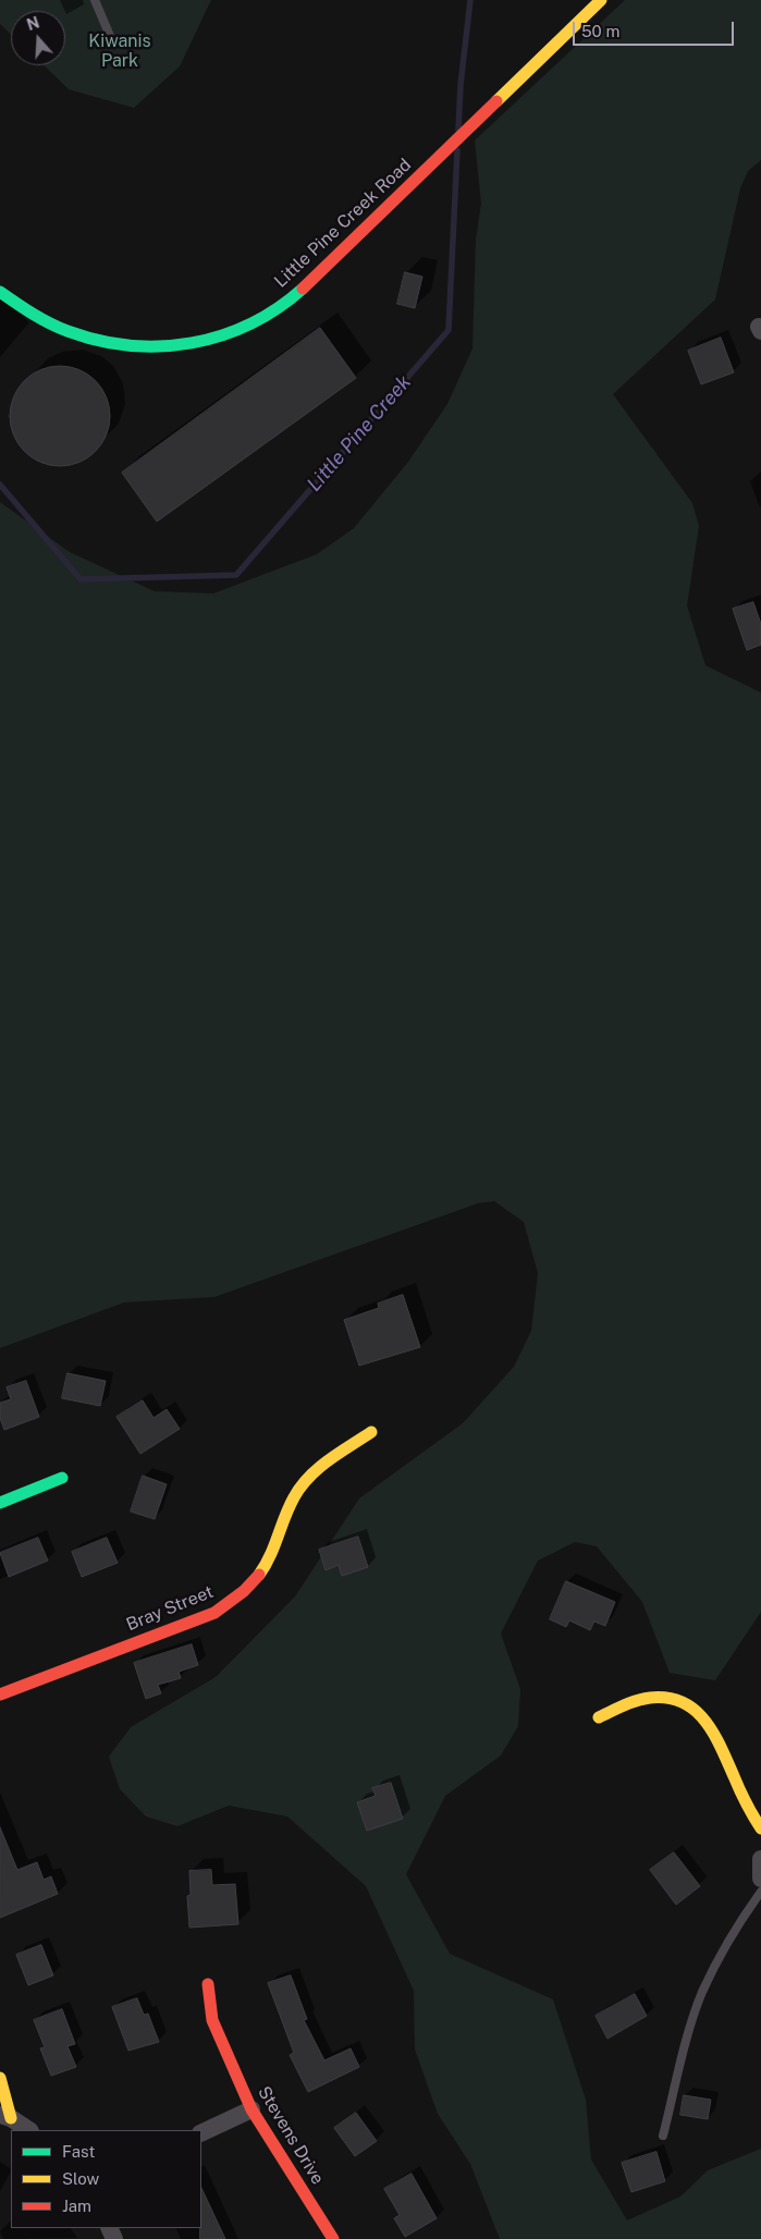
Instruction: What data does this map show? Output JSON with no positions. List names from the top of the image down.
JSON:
{
  "streets": {
    "street": ["Little Pine Creek Road", "Bray Street", "Stevens Drive"]
  },
  "water": ["Little Pine Creek"],
  "parks": ["Kiwanis Park"],
  "legend": ["Fast", "Slow", "Jam"],
  "scale_bar": "50 m",
  "north": "top"
}
